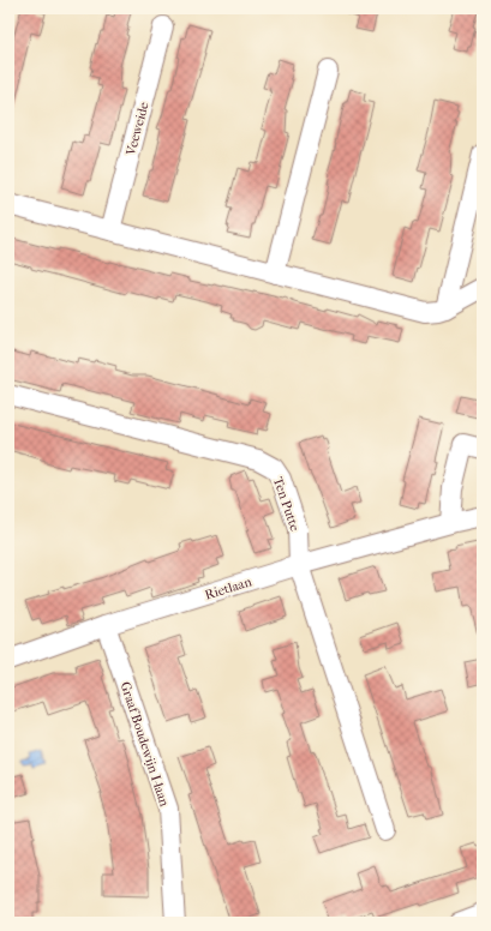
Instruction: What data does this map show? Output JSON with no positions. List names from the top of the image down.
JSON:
{
  "streets": {
    "street": [
      "Veeweide",
      "Ten Putte",
      "Rietlaan",
      "Graaf Boudewijn I-laan"
    ]
  },
  "crossings": [
    ["Ten Putte", "Rietlaan"],
    ["Rietlaan", "Graaf Boudewijn I-laan"]
  ]
}
